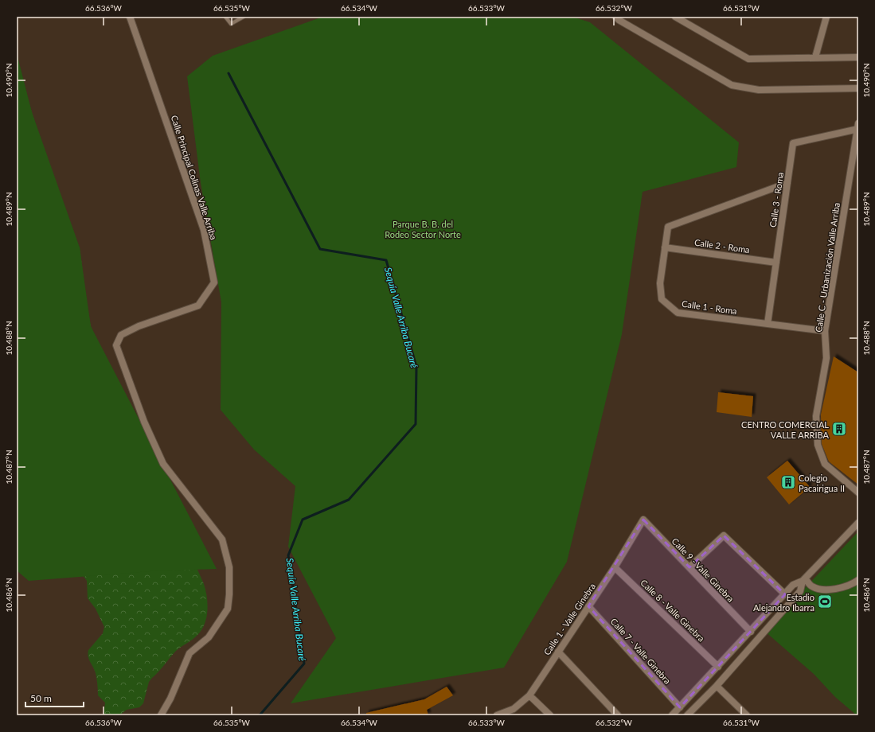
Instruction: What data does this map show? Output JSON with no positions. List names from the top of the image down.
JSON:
{
  "streets": {
    "street": [
      "Calle Principal Colinas Valle Arriba",
      "Calle 3 - Roma",
      "Calle 2 - Roma",
      "Calle C - Urbanización Valle Arriba",
      "Calle 1 - Roma",
      "Calle 9 - Valle Ginebra",
      "Calle 8 - Valle Ginebra",
      "Calle 1 - Valle Ginebra",
      "Calle 7 - Valle Ginebra"
    ]
  },
  "crossings": [
    ["Calle 3 - Roma", "Calle 2 - Roma"],
    ["Calle 3 - Roma", "Calle C - Urbanización Valle Arriba"],
    ["Calle 3 - Roma", "Calle 1 - Roma"],
    ["Calle 2 - Roma", "Calle 1 - Roma"],
    ["Calle C - Urbanización Valle Arriba", "Calle 1 - Roma"],
    ["Calle 9 - Valle Ginebra", "Calle 1 - Valle Ginebra"],
    ["Calle 8 - Valle Ginebra", "Calle 1 - Valle Ginebra"],
    ["Calle 1 - Valle Ginebra", "Calle 7 - Valle Ginebra"]
  ],
  "water": ["Sequía Valle Arriba Bucaré"],
  "parks": ["Parque B. B. del Rodeo Sector Norte"],
  "places": {
    "building": ["CENTRO COMERCIAL VALLE ARRIBA", "Colegio Pacairigua II"],
    "sports": ["Estadio Alejandro Ibarra"]
  },
  "scale_bar": "50 m",
  "coordinates": [
    "66.536°W",
    "66.535°W",
    "66.534°W",
    "66.533°W",
    "66.532°W",
    "66.531°W",
    "10.490°N",
    "10.489°N",
    "10.488°N",
    "10.487°N",
    "10.486°N"
  ]
}
